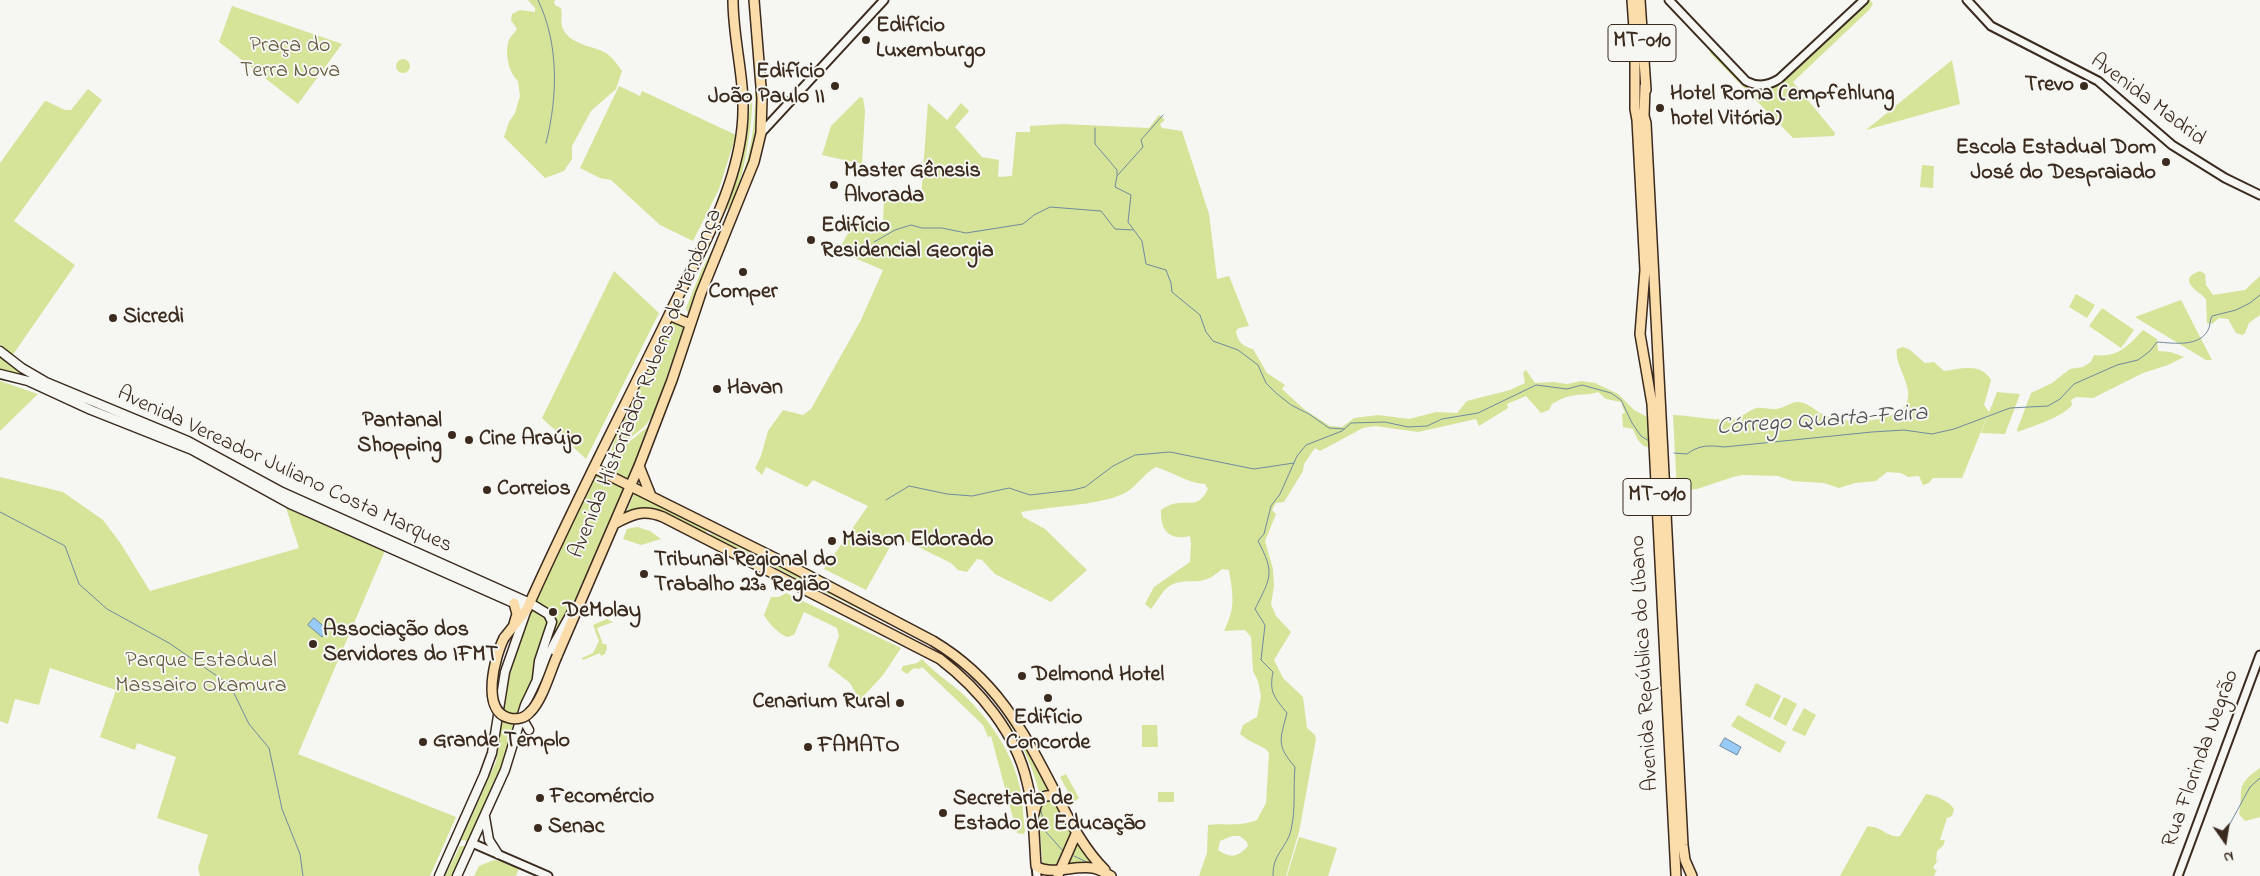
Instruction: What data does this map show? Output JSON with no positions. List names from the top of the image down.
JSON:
{
  "streets": {
    "main road": [
      "MT-010",
      "Avenida Historiador Rubens de Mendonça",
      "Avenida Vereador Juliano Costa Marques",
      "Avenida República do Líbano"
    ],
    "street": ["Avenida Madrid", "Rua Florinda Negrão"]
  },
  "crossings": [
    ["Avenida Historiador Rubens de Mendonça", "Avenida Vereador Juliano Costa Marques"]
  ],
  "water": ["Córrego Quarta-Feira"],
  "parks": ["Praça do Terra Nova", "Parque Estadual Massairo Okamura"],
  "places": [
    "Edifício Luxemburgo",
    "Edifício João Paulo II",
    "Trevo",
    "Hotel Roma (empfehlung hotel Vitória)",
    "Escola Estadual Dom José do Despraiado",
    "Master Gênesis Alvorada",
    "Edifício Residencial Georgia",
    "Comper",
    "Sicredi",
    "Havan",
    "Pantanal Shopping",
    "Cine Araújo",
    "Correios",
    "Maison Eldorado",
    "Tribunal Regional do Trabalho 23ª Região",
    "DeMolay",
    "Associação dos Servidores do IFMT",
    "Delmond Hotel",
    "Edifício Concorde",
    "Cenarium Rural",
    "Grande Templo",
    "FAMATO",
    "Fecomércio",
    "Secretaria de Estado de Educação",
    "Senac"
  ],
  "north": "bottom"
}
